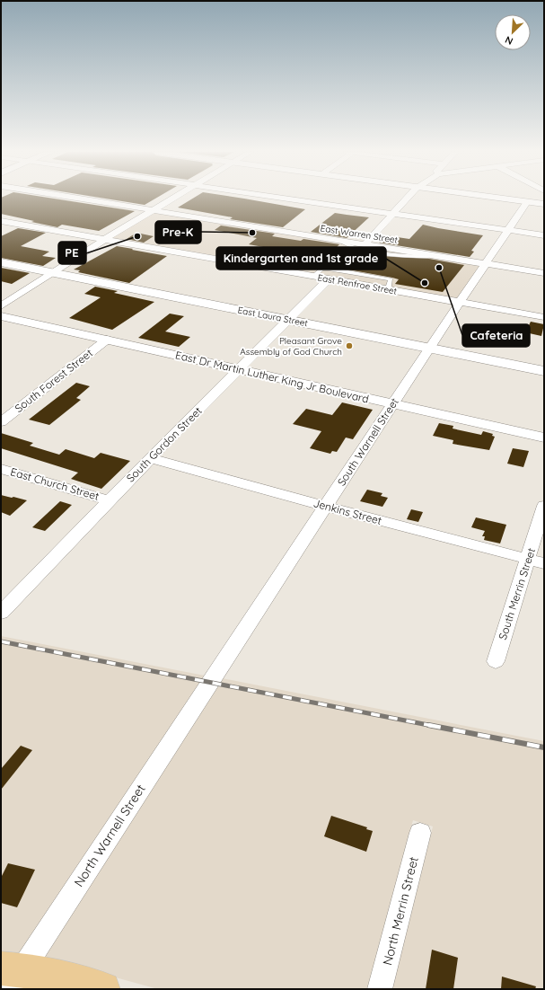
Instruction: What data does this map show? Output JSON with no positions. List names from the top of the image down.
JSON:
{
  "streets": {
    "street": [
      "East Warren Street",
      "East Renfroe Street",
      "East Laura Street",
      "East Dr Martin Luther King Jr Boulevard",
      "South Forest Street",
      "South Warnell Street",
      "South Gordon Street",
      "East Church Street",
      "Jenkins Street",
      "South Merrin Street",
      "North Warnell Street",
      "North Merrin Street"
    ]
  },
  "crossings": [
    ["East Warren Street", "South Warnell Street"],
    ["East Renfroe Street", "South Warnell Street"],
    ["East Renfroe Street", "South Gordon Street"],
    ["East Laura Street", "South Warnell Street"],
    ["East Laura Street", "South Gordon Street"],
    ["East Dr Martin Luther King Jr Boulevard", "South Forest Street"],
    ["East Dr Martin Luther King Jr Boulevard", "South Warnell Street"],
    ["East Dr Martin Luther King Jr Boulevard", "South Gordon Street"],
    ["South Warnell Street", "Jenkins Street"],
    ["South Warnell Street", "North Warnell Street"],
    ["South Gordon Street", "East Church Street"],
    ["South Gordon Street", "Jenkins Street"],
    ["Jenkins Street", "South Merrin Street"]
  ],
  "places": [
    "Pre-K",
    "PE",
    "Cafeteria",
    "Kindergarten and 1st grade",
    "Pleasant Grove Assembly of God Church"
  ],
  "north": "bottom left"
}
